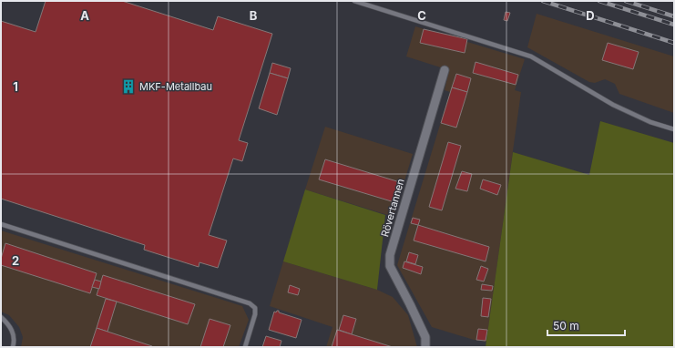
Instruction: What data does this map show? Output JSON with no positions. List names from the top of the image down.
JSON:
{
  "streets": {
    "street": ["Rövertannen"]
  },
  "places": {
    "building": ["MKF-Metallbau"]
  },
  "scale_bar": "50 m",
  "grid": {
    "columns": [
      "A",
      "B",
      "C",
      "D"
    ],
    "rows": ["1", "2"]
  }
}
